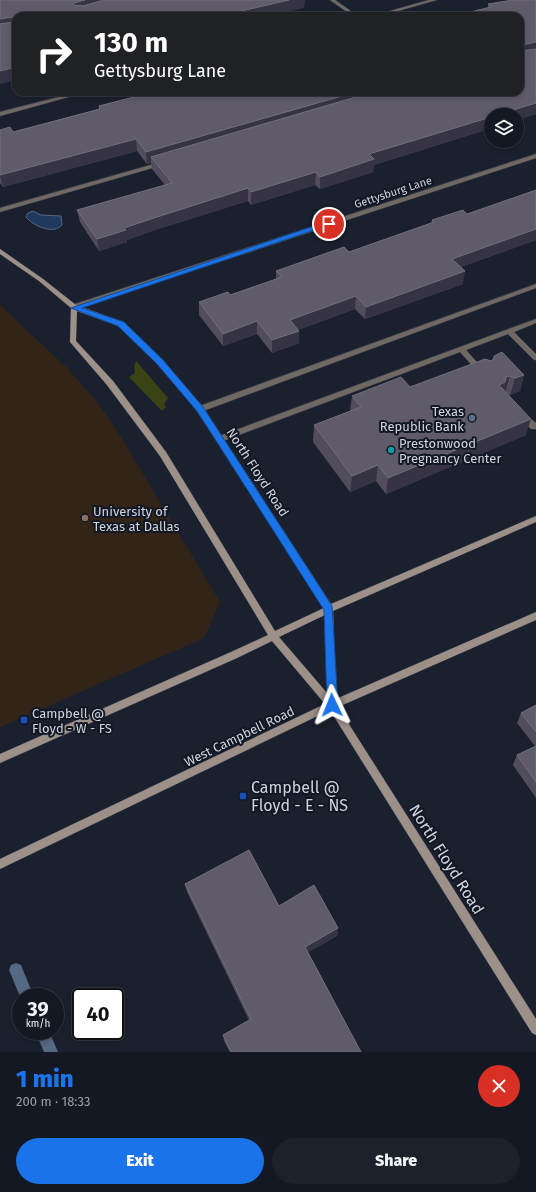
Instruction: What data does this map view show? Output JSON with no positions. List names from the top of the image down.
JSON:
{
  "streets": {
    "street": ["Gettysburg Lane", "North Floyd Road", "West Campbell Road"]
  },
  "crossings": [
    ["Gettysburg Lane", "North Floyd Road"],
    ["North Floyd Road", "West Campbell Road"]
  ],
  "places": {
    "other": ["Texas Republic Bank", "Prestonwood Pregnancy Center", "University of Texas at Dallas"],
    "transit": ["Campbell @ Floyd - W - FS", "Campbell @ Floyd - E - NS"]
  },
  "page": {
    "turn": ["130 m", "Gettysburg Lane"],
    "speed": "39 km/h",
    "limit": "40",
    "heading": ["1 min", "200 m · 18:33"],
    "buttons": ["Exit", "Share"]
  }
}
